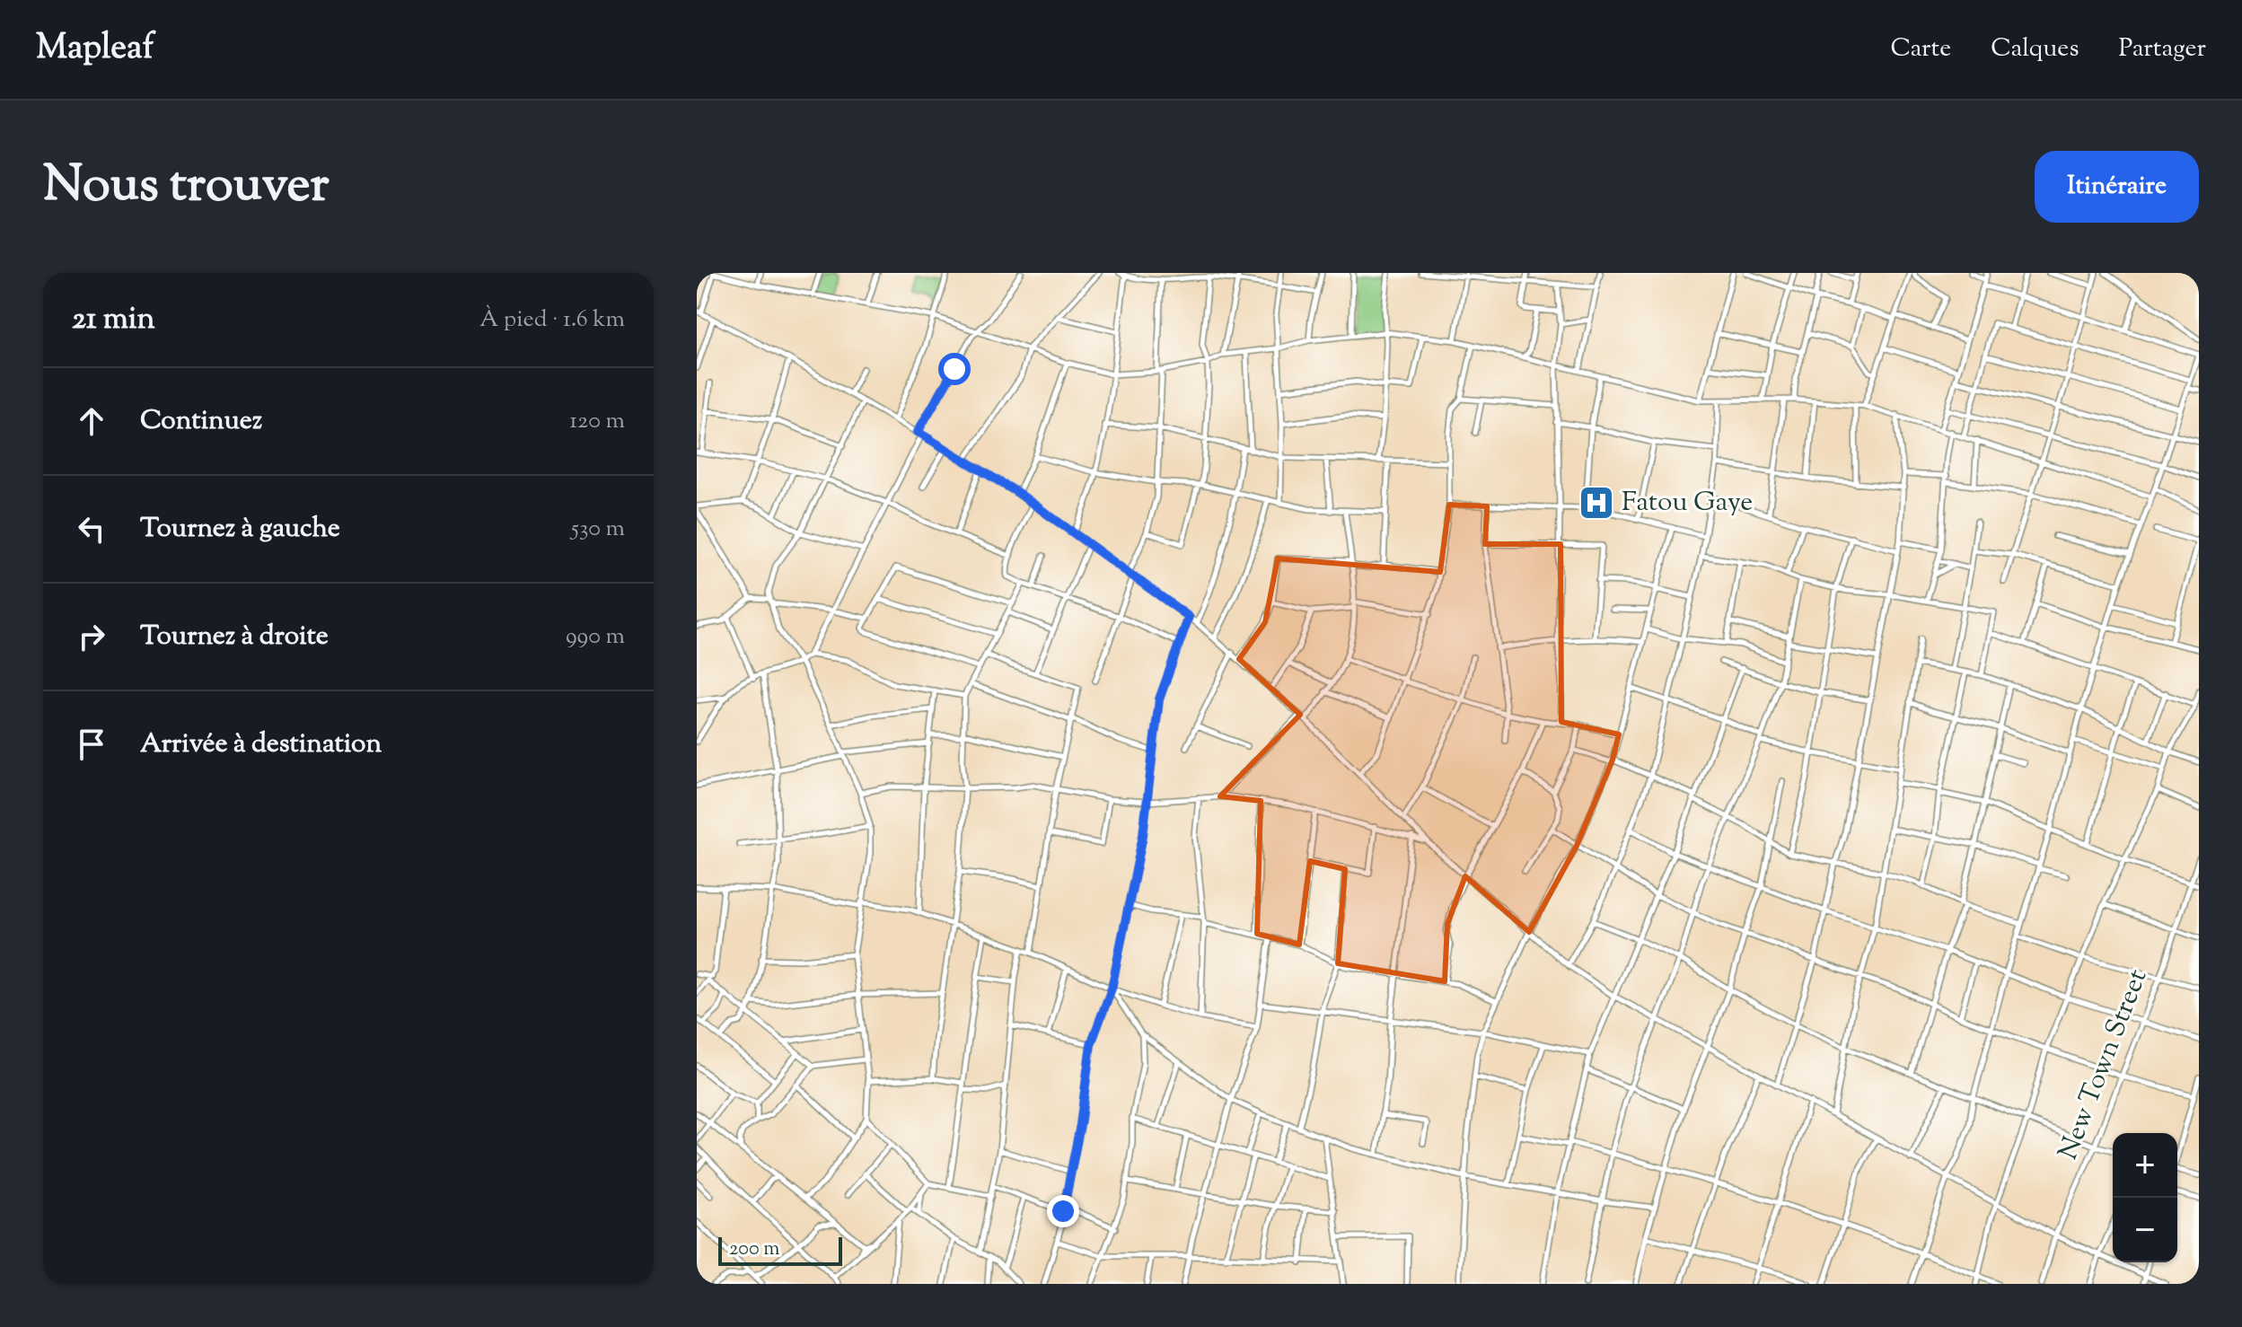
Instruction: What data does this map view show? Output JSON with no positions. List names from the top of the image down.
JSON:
{
  "streets": {
    "street": ["New Town Street"]
  },
  "places": {
    "hospital": ["Fatou Gaye"]
  },
  "scale_bar": "200 m",
  "page": {
    "header": "Mapleaf",
    "nav": ["Carte", "Calques", "Partager"],
    "title": "Nous trouver",
    "buttons": "Itinéraire",
    "heading": ["21 min", "À pied · 1.6 km"],
    "list": [
      ["Continuez", "120 m"],
      ["Tournez à gauche", "530 m"],
      ["Tournez à droite", "990 m"],
      "Arrivée à destination"
    ],
    "map_buttons": ["+", "−"],
    "scale": "200 m"
  }
}
